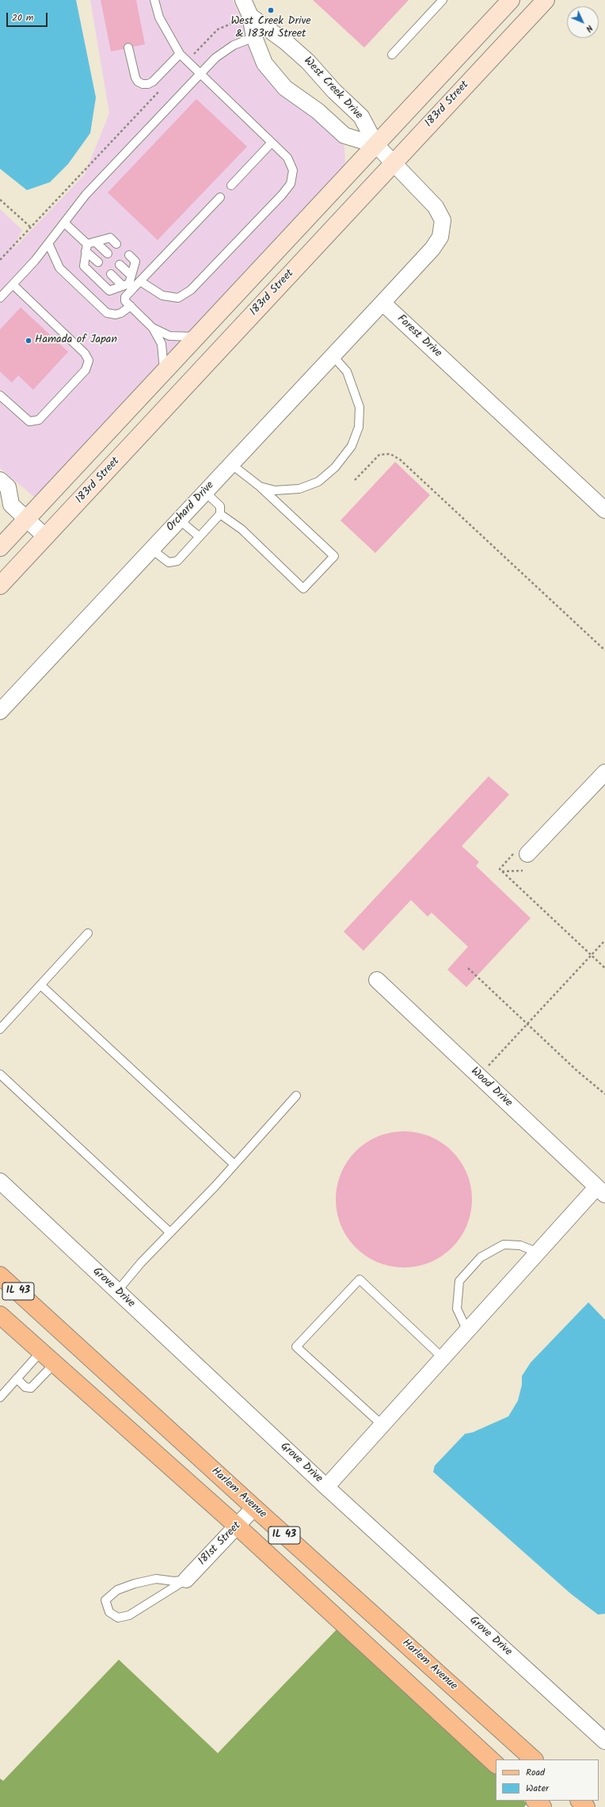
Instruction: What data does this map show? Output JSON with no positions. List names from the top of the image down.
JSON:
{
  "streets": {
    "main road": ["IL 43", "Harlem Avenue"],
    "street": [
      "West Creek Drive",
      "183rd Street",
      "Forest Drive",
      "Orchard Drive",
      "Wood Drive",
      "Grove Drive",
      "181st Street"
    ]
  },
  "crossings": [
    ["Forest Drive", "Orchard Drive"],
    ["IL 43", "181st Street"],
    ["Harlem Avenue", "181st Street"]
  ],
  "places": ["West Creek Drive & 183rd Street", "Hamada of Japan"],
  "legend": ["Road", "Water"],
  "scale_bar": "20 m",
  "north": "bottom right"
}
